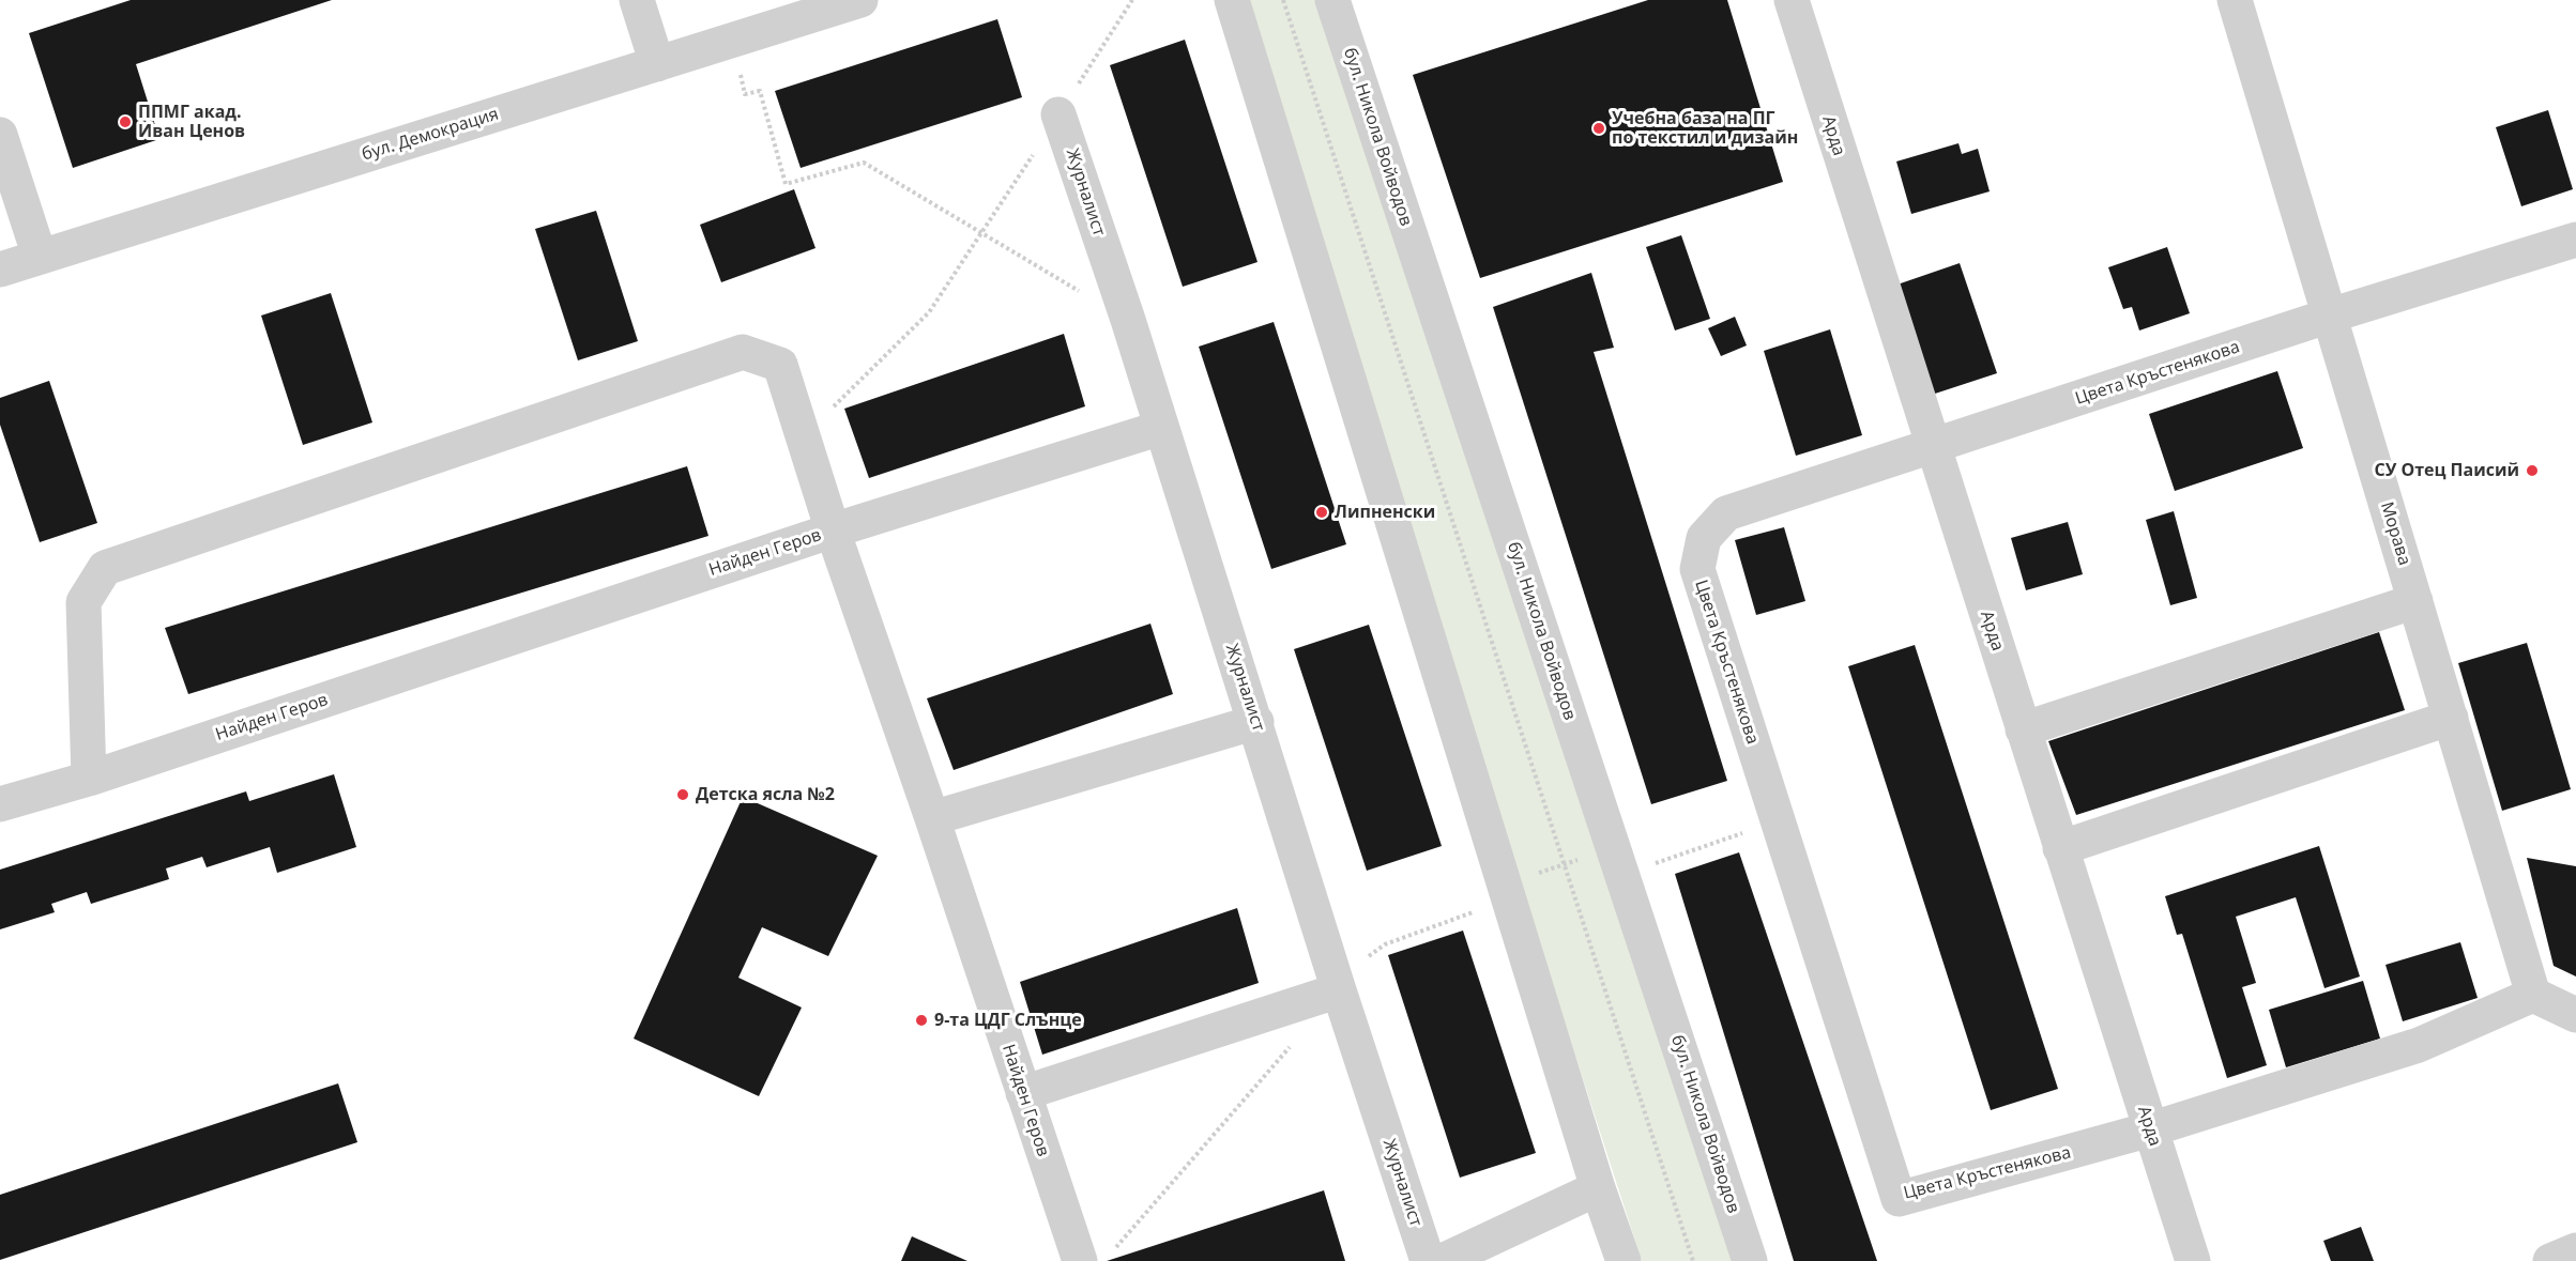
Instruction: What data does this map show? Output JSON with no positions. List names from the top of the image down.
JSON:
{
  "streets": {
    "street": [
      "бул. Демокрация",
      "Арда",
      "бул. Никола Войводов",
      "Журналист",
      "Цвета Кръстенякова",
      "Морава",
      "Найден Геров"
    ]
  },
  "crossings": [
    ["Арда", "Цвета Кръстенякова"],
    ["Цвета Кръстенякова", "Морава"]
  ],
  "places": [
    "ППМГ акад. Иван Ценов",
    "Учебна база на ПГ по текстил и дизайн",
    "СУ Отец Паисий",
    "Липненски",
    "Детска ясла №2",
    "9-та ЦДГ Слънце"
  ]
}
